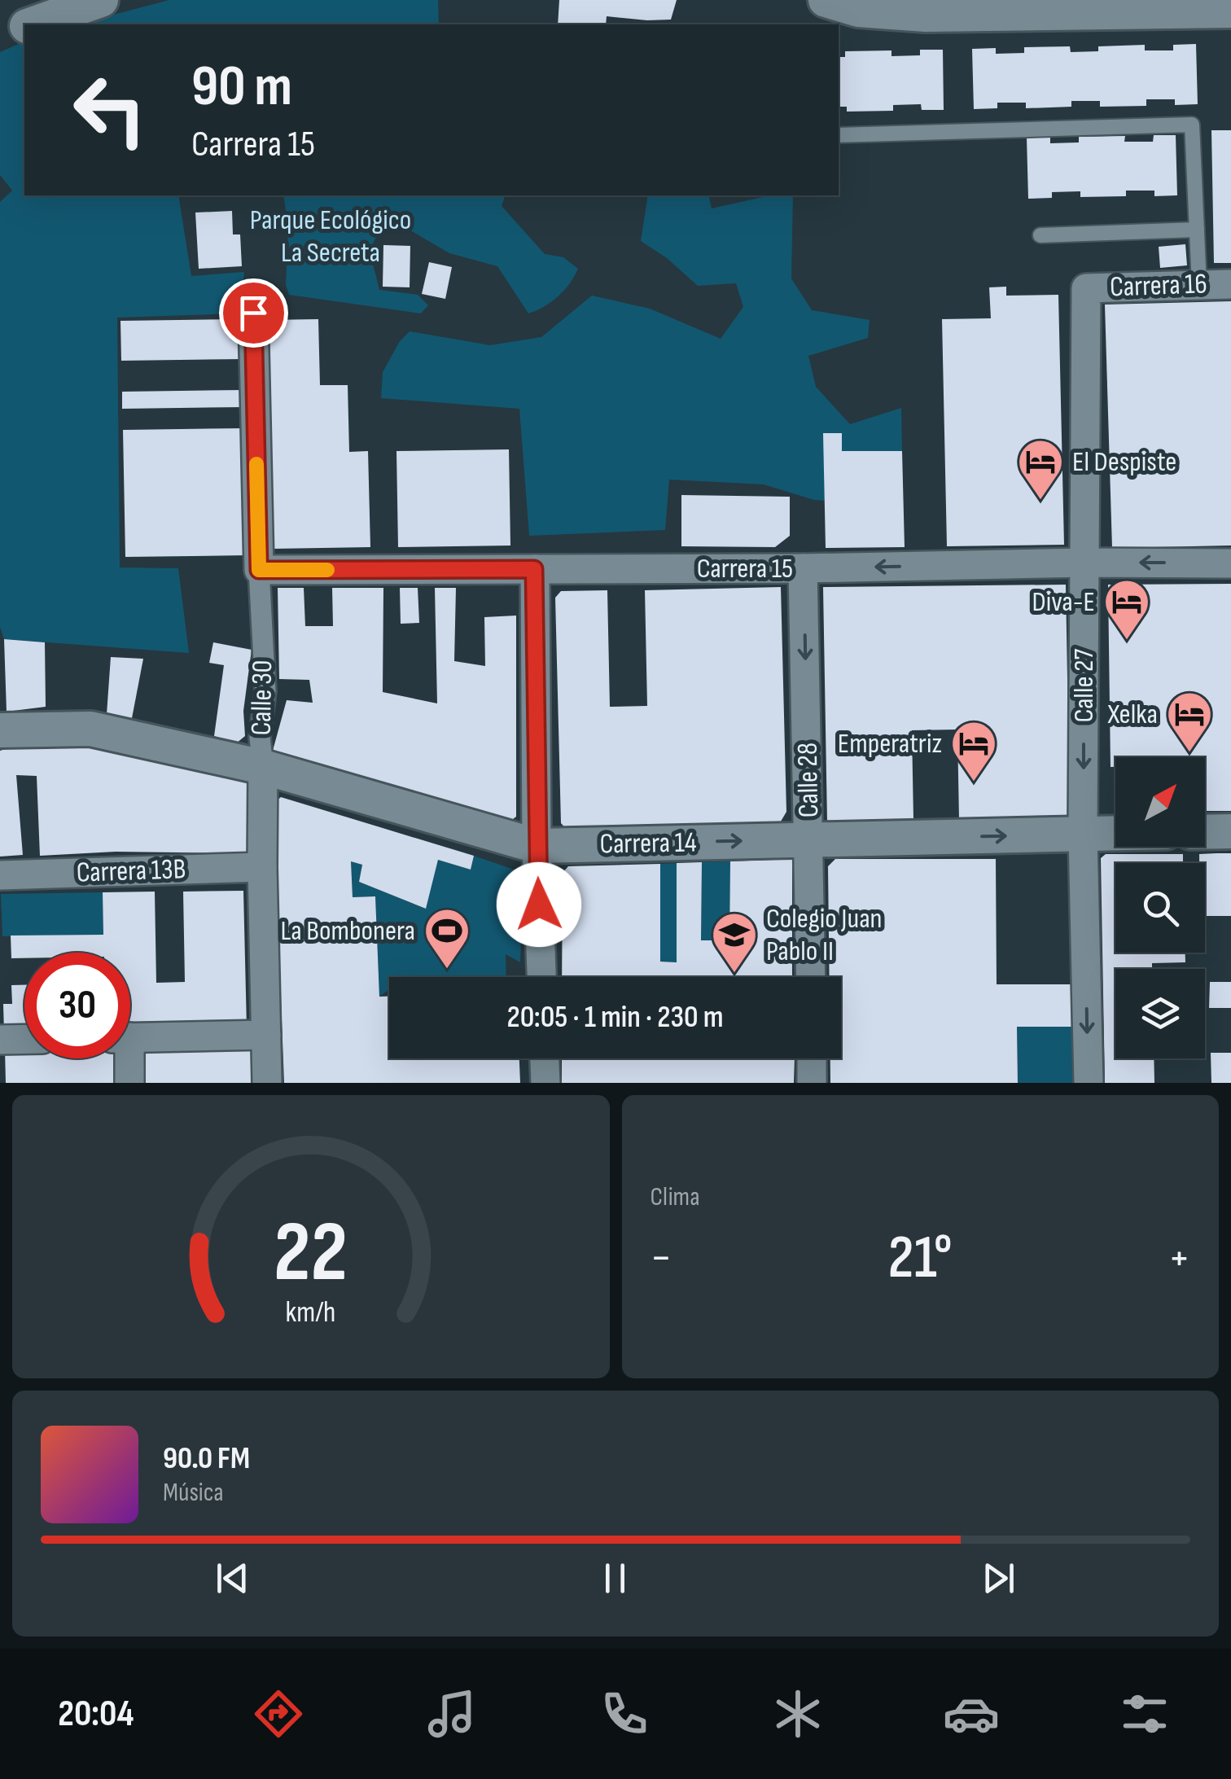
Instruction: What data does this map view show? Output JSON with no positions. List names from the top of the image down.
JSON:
{
  "streets": {
    "street": [
      "Carrera 16",
      "Carrera 15",
      "Calle 27",
      "Calle 30",
      "Calle 28",
      "Carrera 14",
      "Carrera 13B"
    ]
  },
  "crossings": [
    ["Carrera 16", "Calle 27"],
    ["Carrera 15", "Calle 27"],
    ["Carrera 15", "Calle 30"],
    ["Carrera 15", "Calle 28"],
    ["Calle 27", "Carrera 14"],
    ["Calle 30", "Carrera 14"],
    ["Calle 30", "Carrera 13B"],
    ["Calle 28", "Carrera 14"]
  ],
  "one_way": [
    "Carrera 15",
    "Calle 27",
    "Calle 28",
    "Carrera 14"
  ],
  "parks": ["Parque Ecológico La Secreta"],
  "places": {
    "hotel": [
      "El Despiste",
      "Diva-E",
      "Xelka",
      "Emperatriz"
    ],
    "sports": ["La Bombonera"],
    "school or university": ["Colegio Juan Pablo II"]
  },
  "north": "top right",
  "page": {
    "turn": ["90 m", "Carrera 15"],
    "limit": "30",
    "trip": "20:05 · 1 min · 230 m",
    "tile": "Clima",
    "heat": ["−", "21°", "+"],
    "song": ["90.0 FM", "Música"],
    "tabs": "20:04",
    "gauge": ["22", "km/h"]
  }
}
